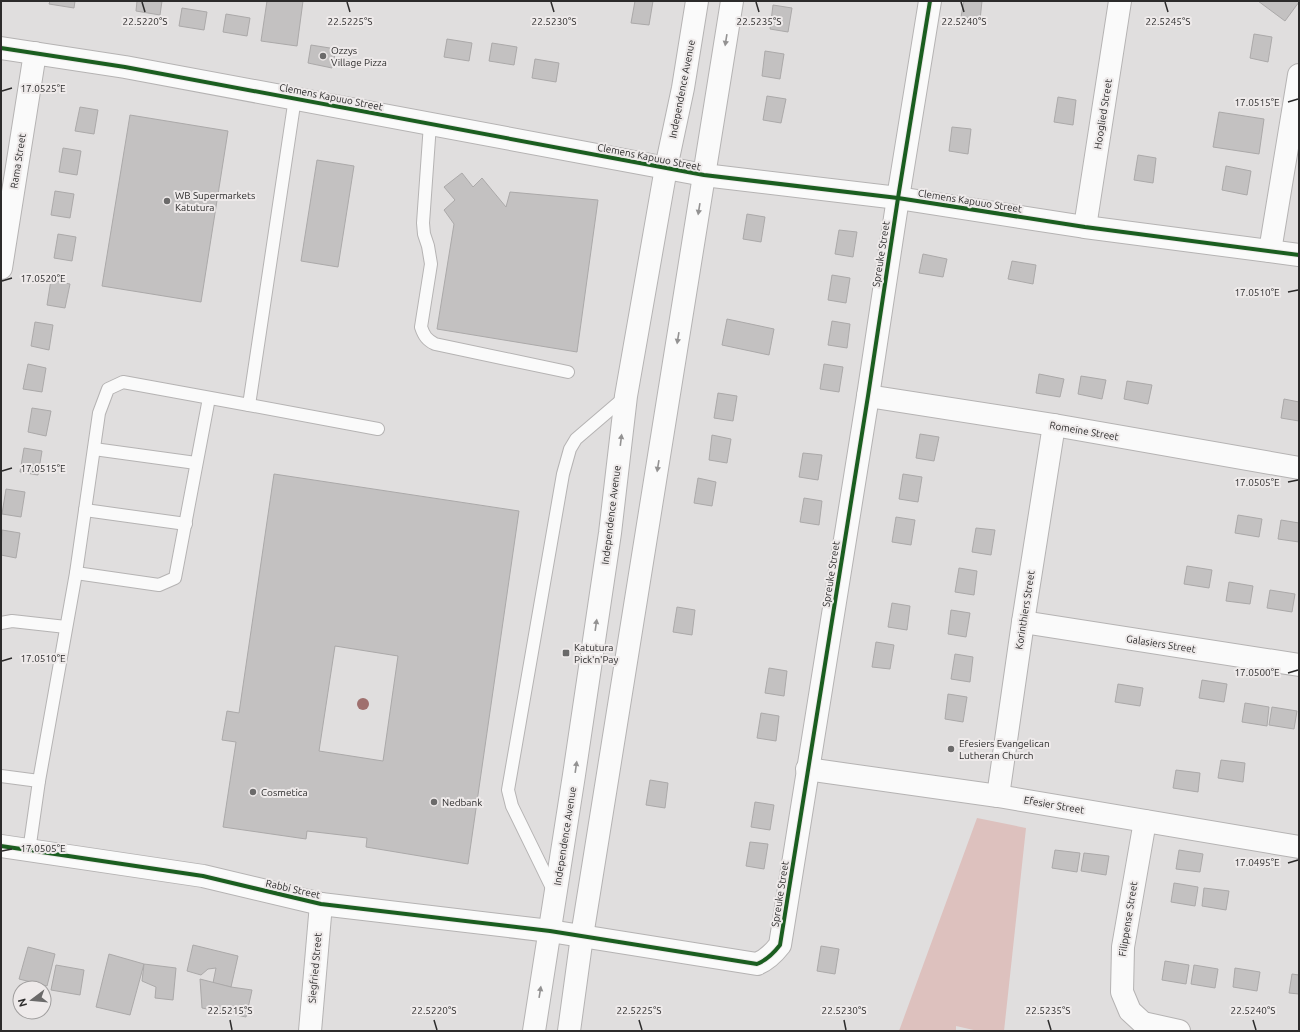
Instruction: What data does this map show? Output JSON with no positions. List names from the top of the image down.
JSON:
{
  "streets": {
    "street": [
      "Independence Avenue",
      "Clemens Kapuuo Street",
      "Hooglied Street",
      "Rama Street",
      "Spreuke Street",
      "Romeine Street",
      "Korinthiers Street",
      "Galasiers Street",
      "Efesier Street",
      "Rabbi Street",
      "Filippense Street",
      "Siegfried Street"
    ]
  },
  "crossings": [
    ["Independence Avenue", "Clemens Kapuuo Street"],
    ["Independence Avenue", "Rabbi Street"],
    ["Clemens Kapuuo Street", "Hooglied Street"],
    ["Clemens Kapuuo Street", "Rama Street"],
    ["Clemens Kapuuo Street", "Spreuke Street"],
    ["Spreuke Street", "Romeine Street"],
    ["Spreuke Street", "Efesier Street"],
    ["Spreuke Street", "Rabbi Street"],
    ["Romeine Street", "Korinthiers Street"],
    ["Korinthiers Street", "Galasiers Street"],
    ["Korinthiers Street", "Efesier Street"],
    ["Efesier Street", "Filippense Street"],
    ["Rabbi Street", "Siegfried Street"]
  ],
  "places": {
    "other": [
      "Ozzys Village Pizza",
      "WB Supermarkets Katutura",
      "Efesiers Evangelican Lutheran Church",
      "Cosmetica",
      "Nedbank"
    ],
    "transit": ["Katutura Pick'n'Pay"]
  },
  "north": "left",
  "coordinates": [
    "22.5220°S",
    "22.5225°S",
    "22.5230°S",
    "22.5235°S",
    "22.5240°S",
    "22.5245°S",
    "17.0525°E",
    "17.0515°E",
    "17.0520°E",
    "17.0510°E",
    "17.0505°E",
    "17.0500°E",
    "17.0495°E",
    "22.5215°S"
  ]
}
